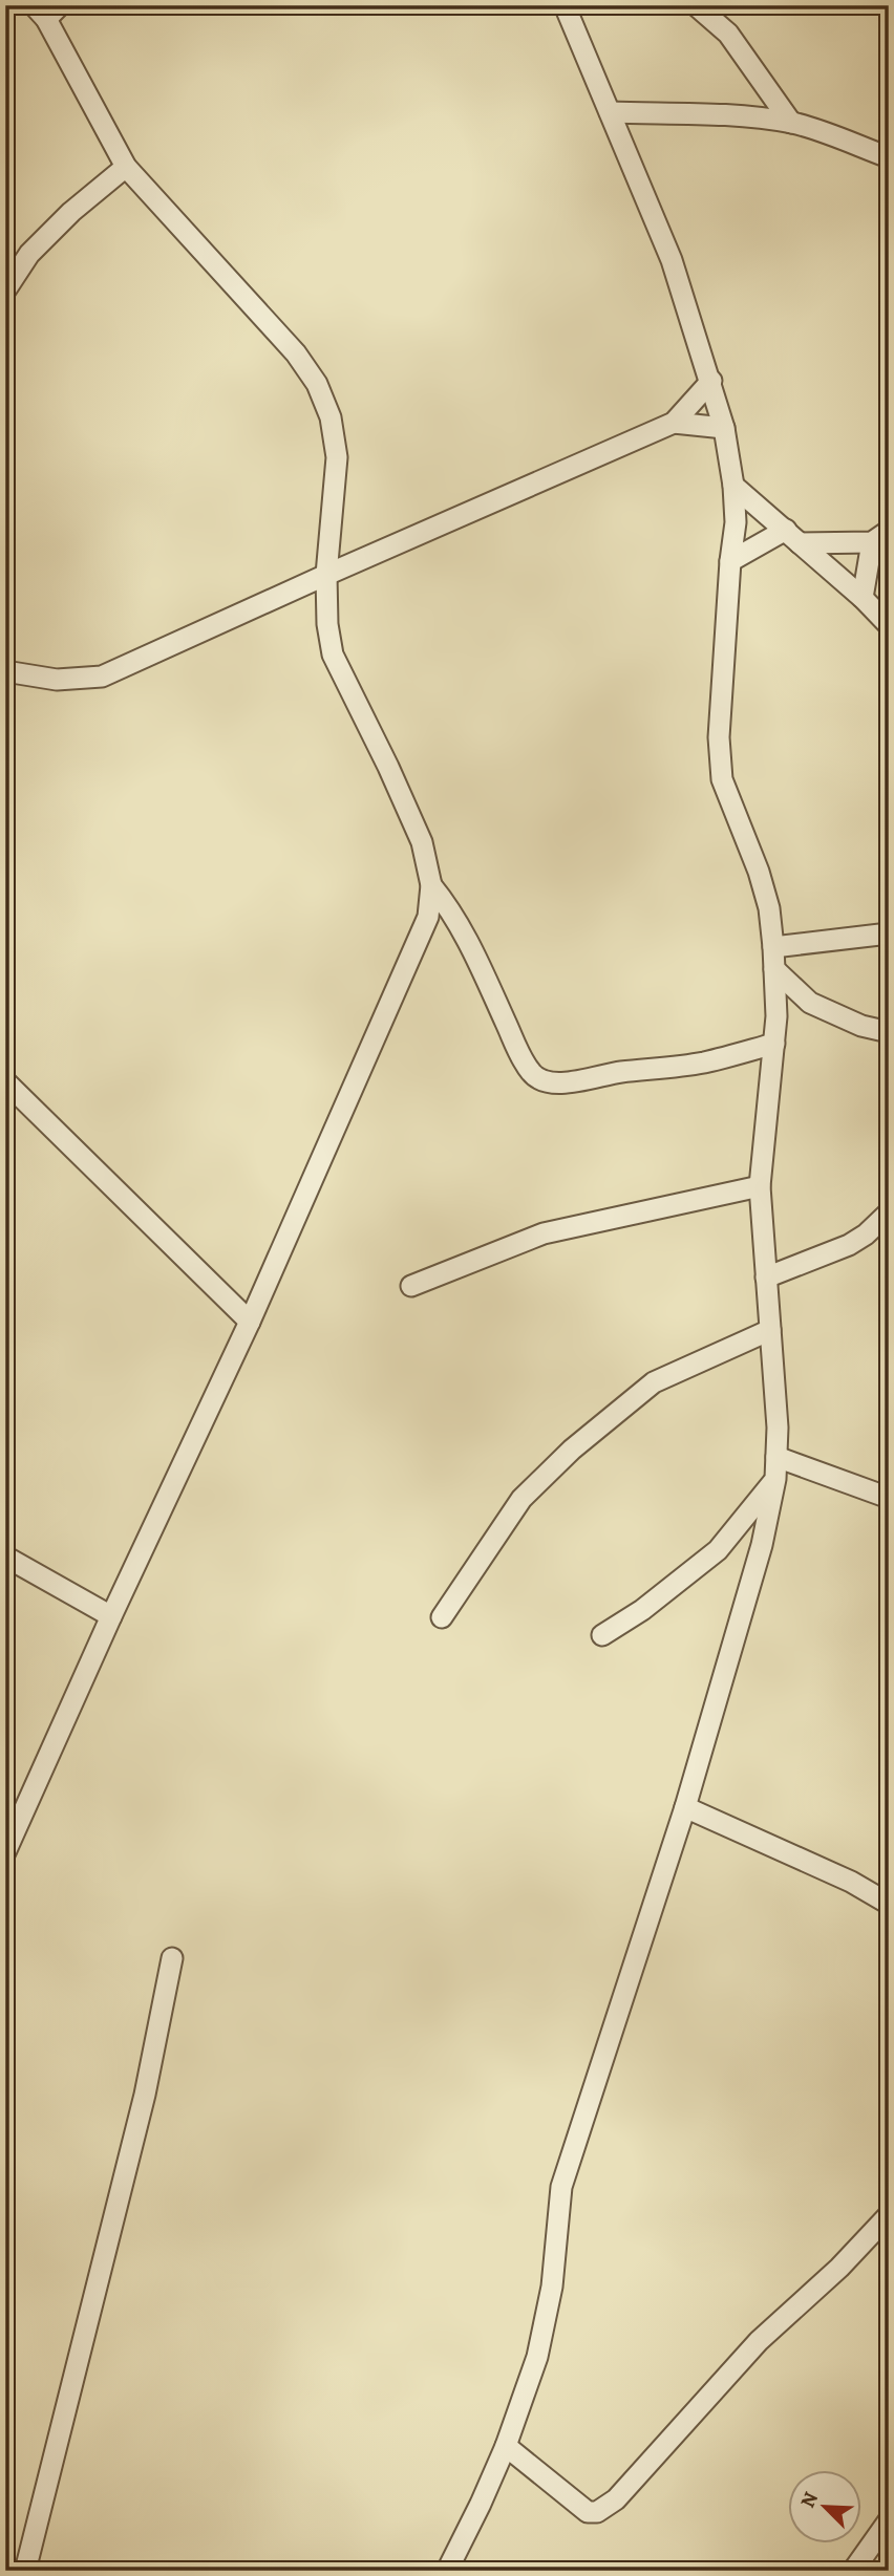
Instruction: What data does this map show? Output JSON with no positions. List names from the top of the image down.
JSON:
{
  "north": "top left"
}
